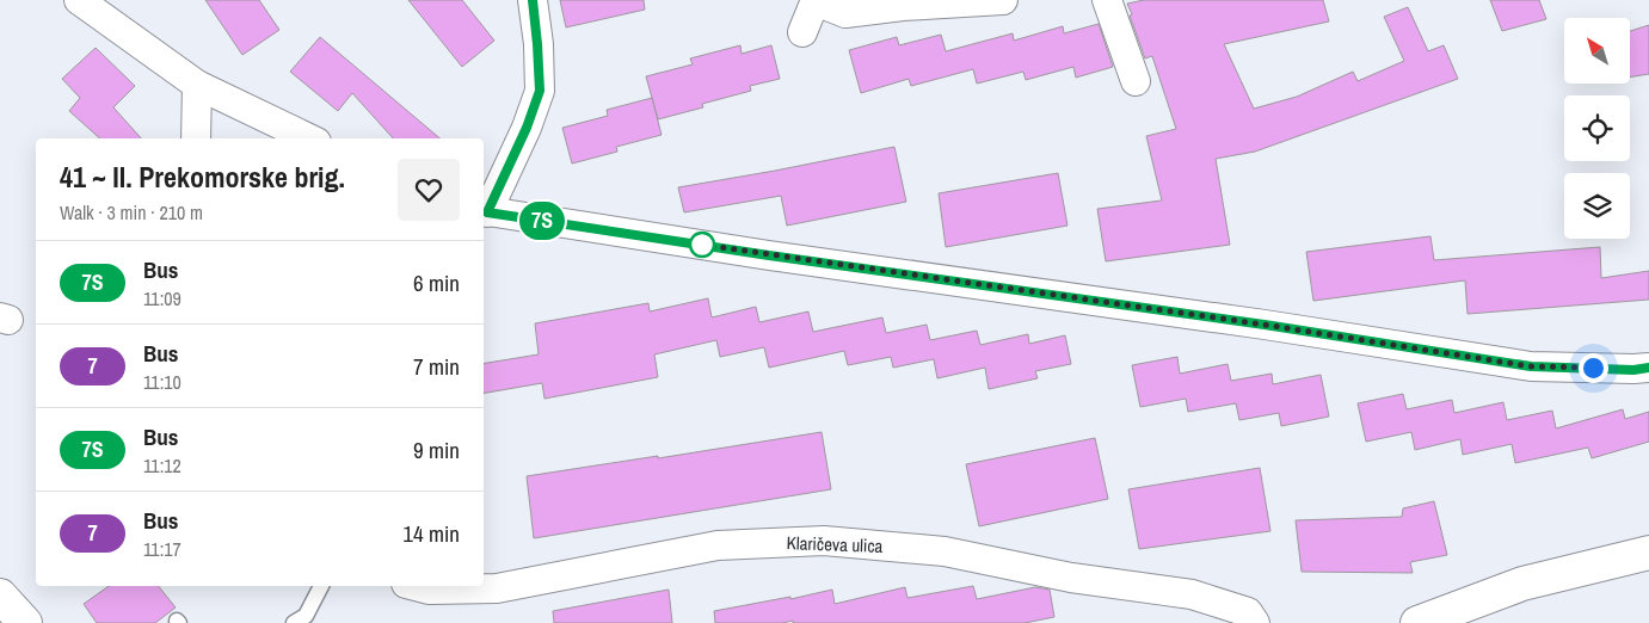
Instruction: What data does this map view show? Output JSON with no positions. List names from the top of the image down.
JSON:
{
  "streets": {
    "street": ["Klaričeva ulica"]
  },
  "lines": ["bus line 7S"],
  "north": "top left",
  "page": {
    "on_map": "7S",
    "heading": ["41 ~ II. Prekomorske brig.", "Walk · 3 min · 210 m"],
    "list": [
      {
        "mark": "7S",
        "name": "Bus",
        "note": "11:09",
        "value": "6 min"
      },
      {
        "mark": "7",
        "name": "Bus",
        "note": "11:10",
        "value": "7 min"
      },
      {
        "mark": "7S",
        "name": "Bus",
        "note": "11:12",
        "value": "9 min"
      },
      {
        "mark": "7",
        "name": "Bus",
        "note": "11:17",
        "value": "14 min"
      }
    ]
  }
}
